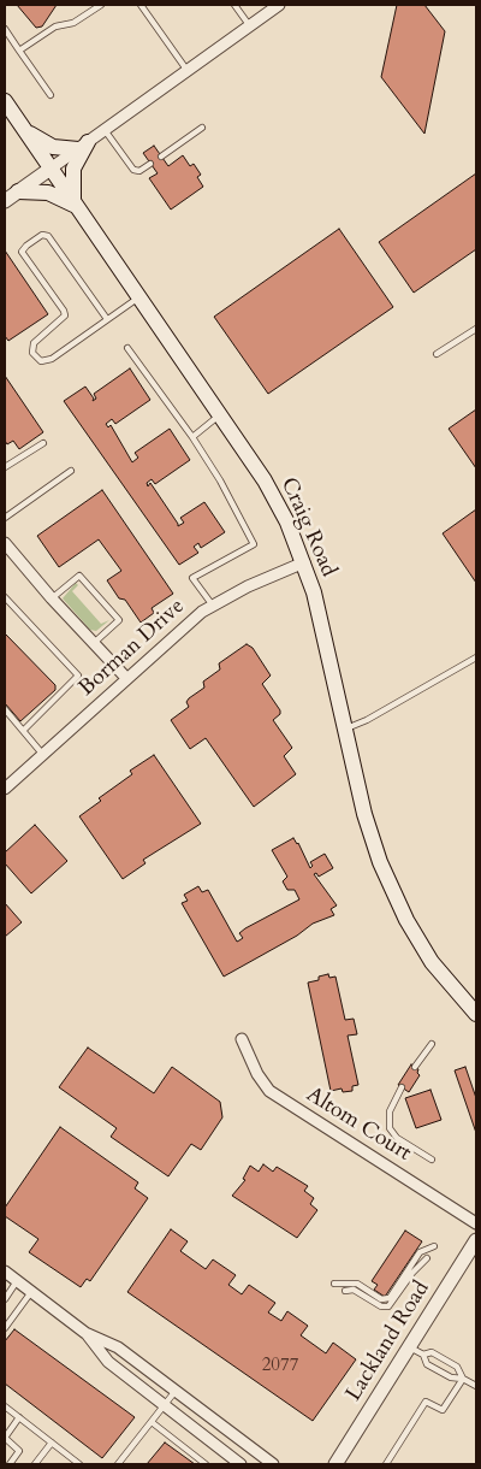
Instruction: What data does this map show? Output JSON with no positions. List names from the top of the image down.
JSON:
{
  "streets": {
    "main road": ["Craig Road"],
    "street": ["Borman Drive", "Altom Court", "Lackland Road"]
  },
  "crossings": [
    ["Craig Road", "Borman Drive"]
  ],
  "house_numbers": ["2077"]
}
